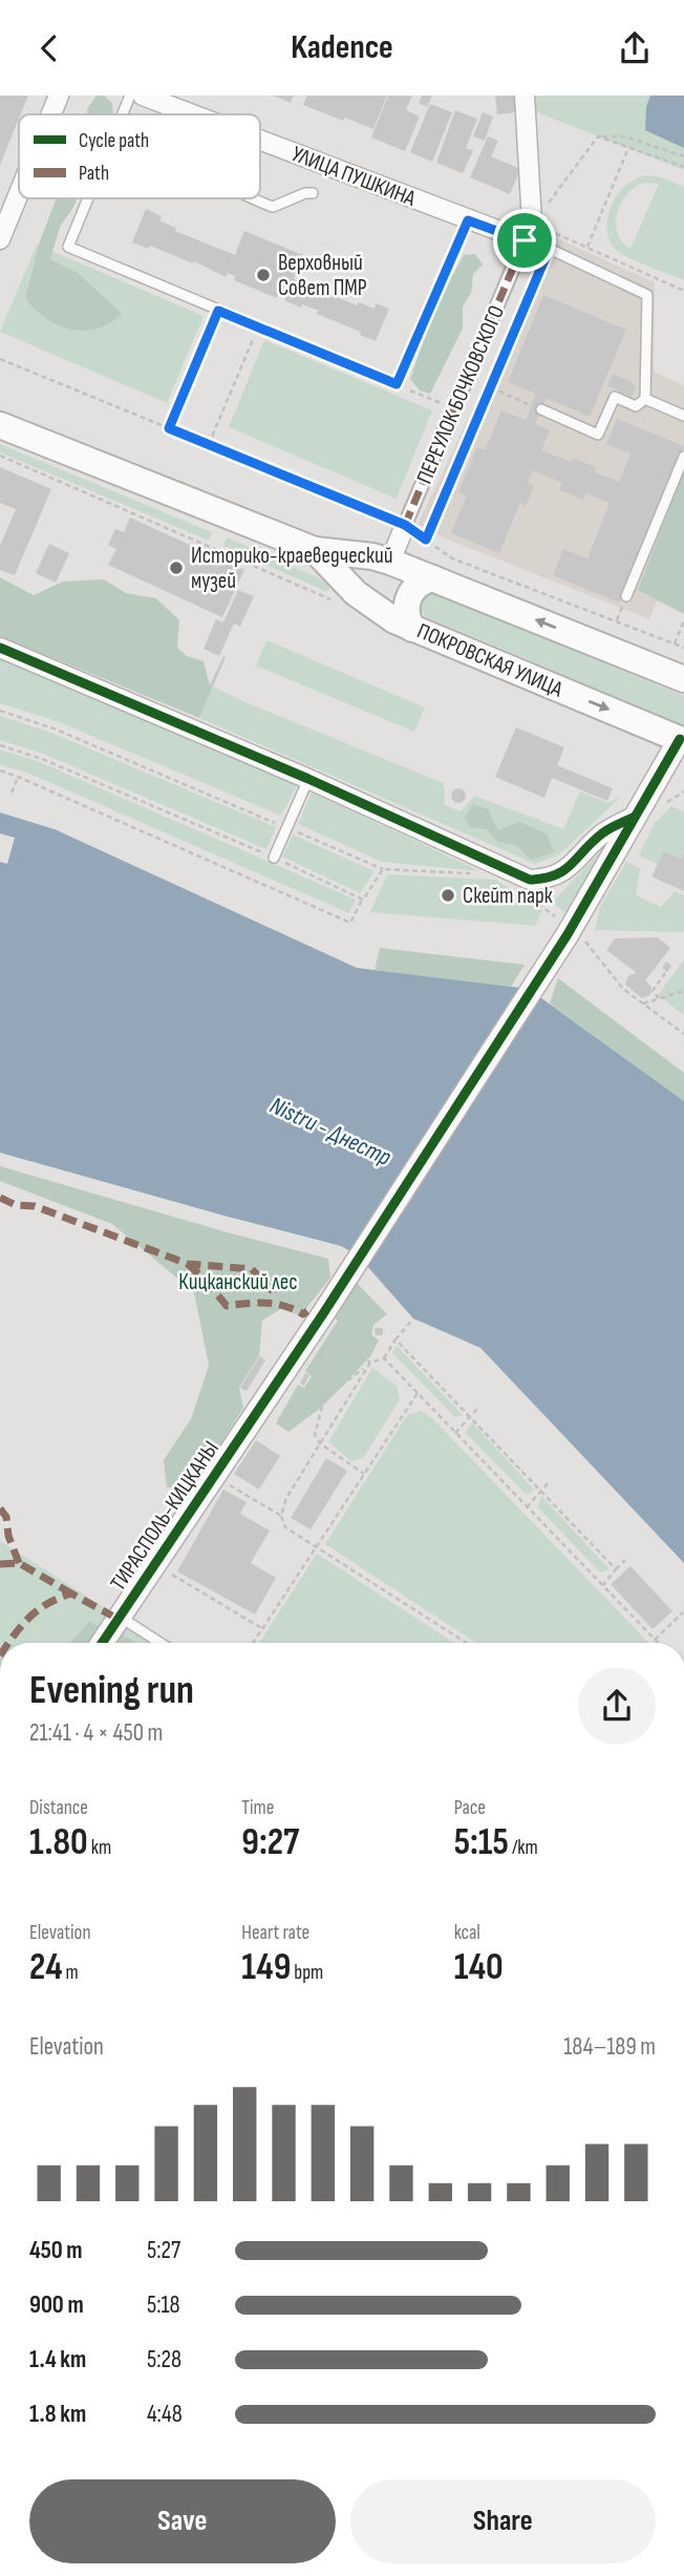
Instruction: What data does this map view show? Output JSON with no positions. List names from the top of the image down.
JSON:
{
  "streets": {
    "main road": ["ПОКРОВСКАЯ УЛИЦА"],
    "street": ["УЛИЦА ПУШКИНА", "ПЕРЕУЛОК БОЧКОВСКОГО", "ТИРАСПОЛЬ-КИЦКАНЫ"]
  },
  "crossings": [
    ["УЛИЦА ПУШКИНА", "ПЕРЕУЛОК БОЧКОВСКОГО"],
    ["ПЕРЕУЛОК БОЧКОВСКОГО", "ПОКРОВСКАЯ УЛИЦА"],
    ["ПОКРОВСКАЯ УЛИЦА", "ТИРАСПОЛЬ-КИЦКАНЫ"]
  ],
  "water": ["Nistru - Днестр"],
  "parks": ["Кицканский лес"],
  "places": ["Верховный Совет ПМР", "Историко-краеведческий музей", "Скейт парк"],
  "legend": ["Cycle path", "Path"],
  "page": {
    "header": "Kadence",
    "heading": ["Evening run", "21:41 · 4 × 450 m"],
    "stats": [
      ["Distance", "1.80 km"],
      ["Time", "9:27"],
      ["Pace", "5:15 /km"],
      ["Elevation", "24 m"],
      ["Heart rate", "149 bpm"],
      ["kcal", "140"]
    ],
    "chart": ["Elevation", "184–189 m"],
    "list": [
      {
        "name": "450 m",
        "note": "5:27"
      },
      {
        "name": "900 m",
        "note": "5:18"
      },
      {
        "name": "1.4 km",
        "note": "5:28"
      },
      {
        "name": "1.8 km",
        "note": "4:48"
      }
    ],
    "buttons": ["Save", "Share"]
  }
}
